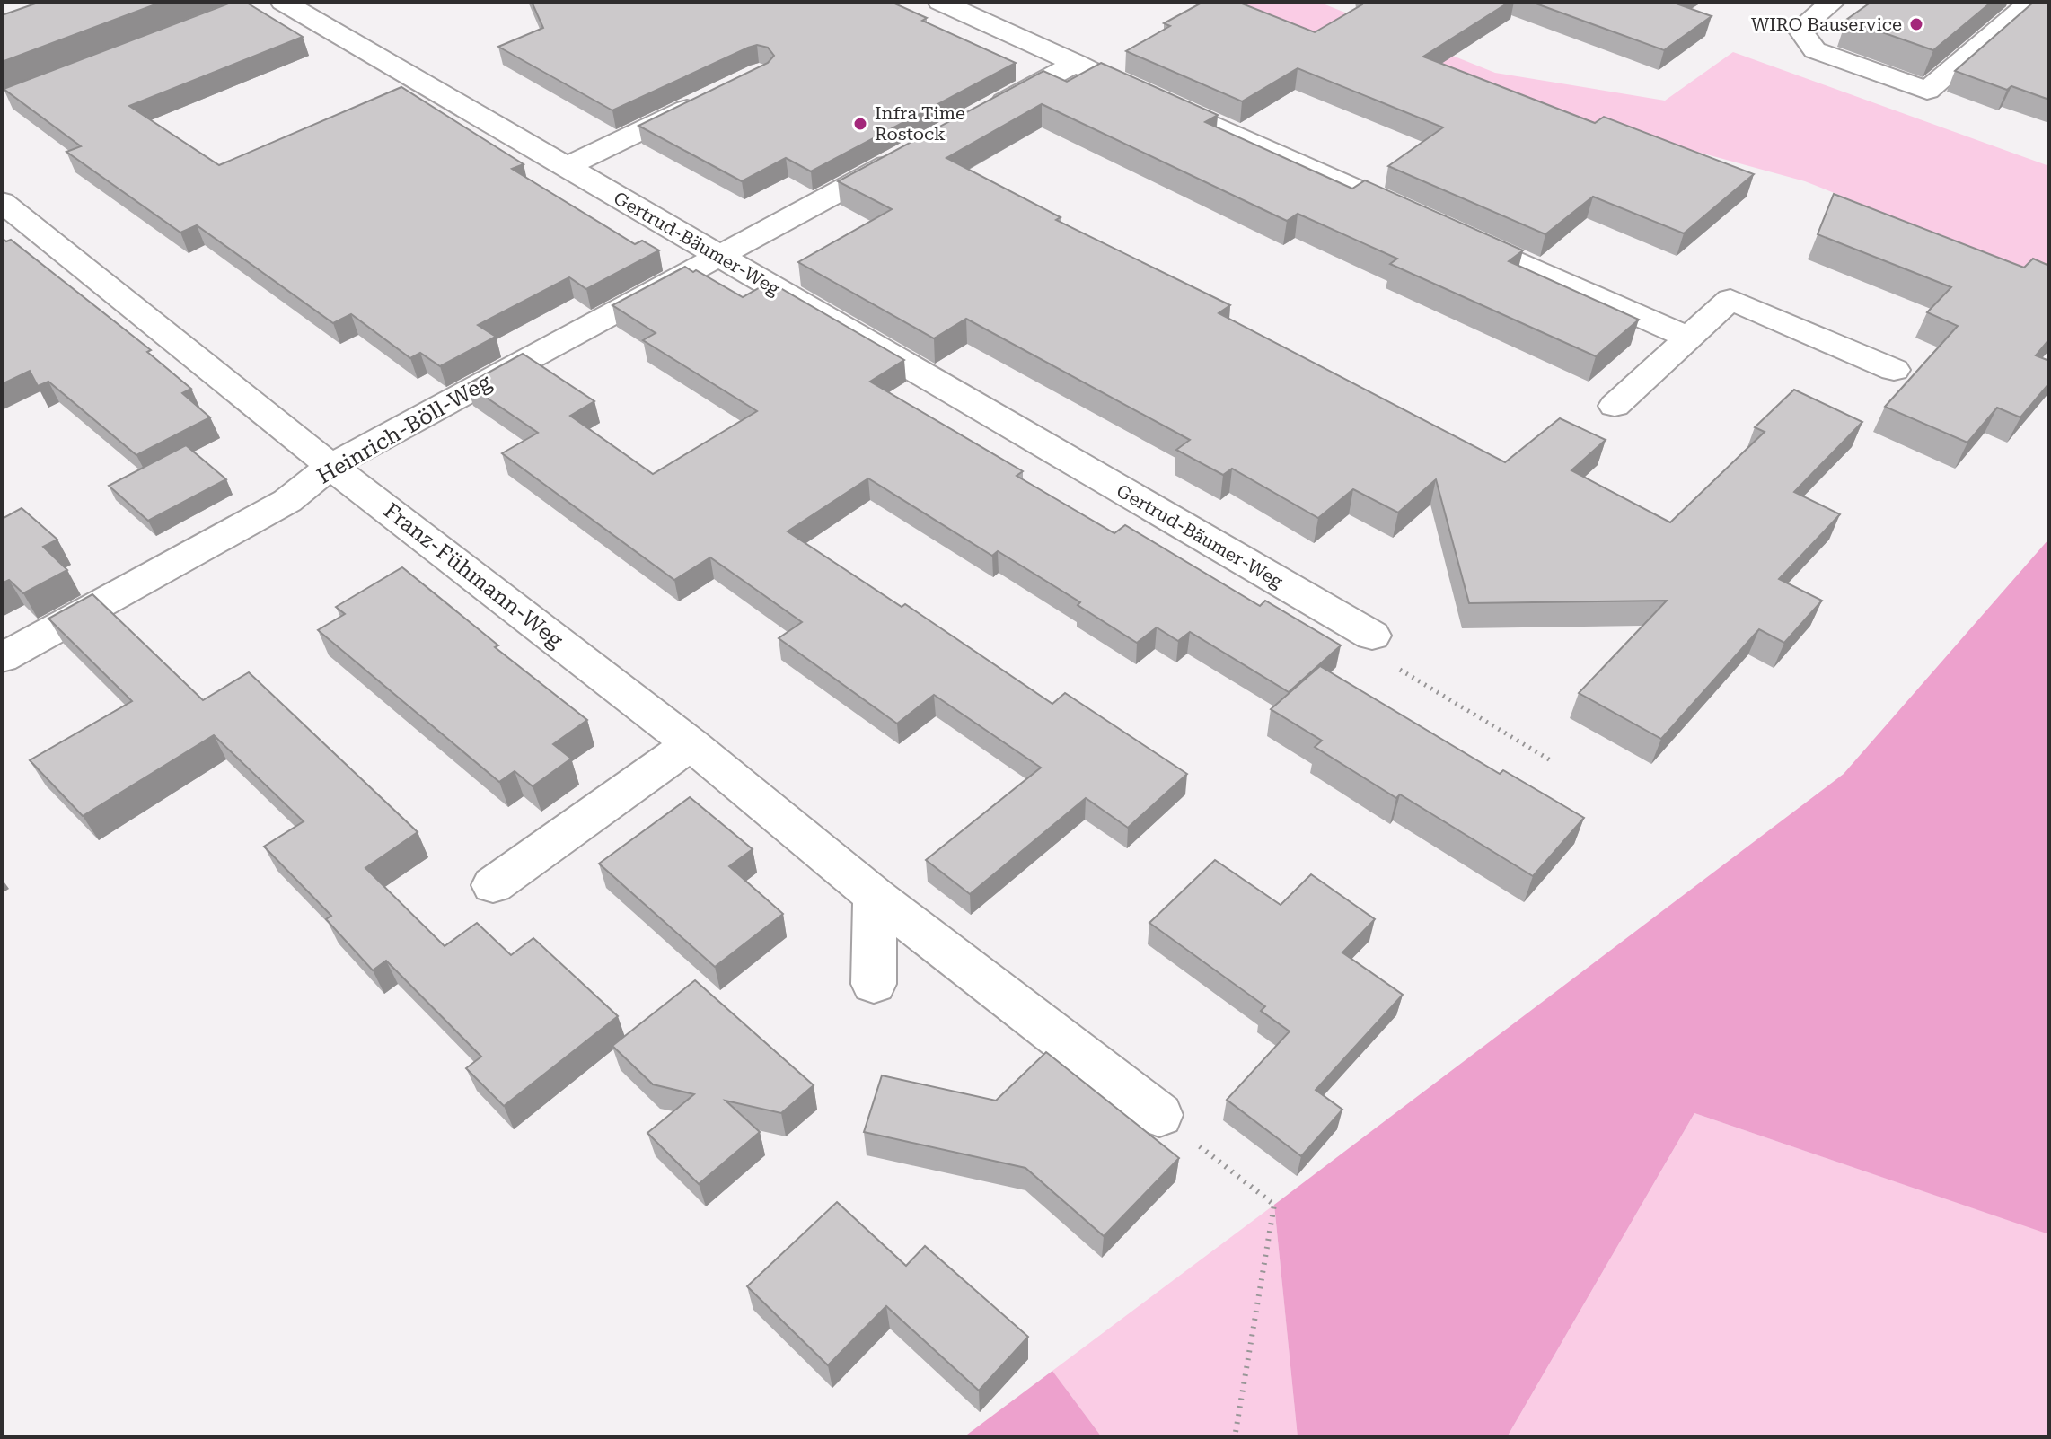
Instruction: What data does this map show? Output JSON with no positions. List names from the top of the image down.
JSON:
{
  "streets": {
    "street": ["Gertrud-Bäumer-Weg", "Heinrich-Böll-Weg", "Franz-Fühmann-Weg"]
  },
  "crossings": [
    ["Gertrud-Bäumer-Weg", "Heinrich-Böll-Weg"],
    ["Heinrich-Böll-Weg", "Franz-Fühmann-Weg"]
  ],
  "places": ["WIRO Bauservice", "Infra Time Rostock"]
}
